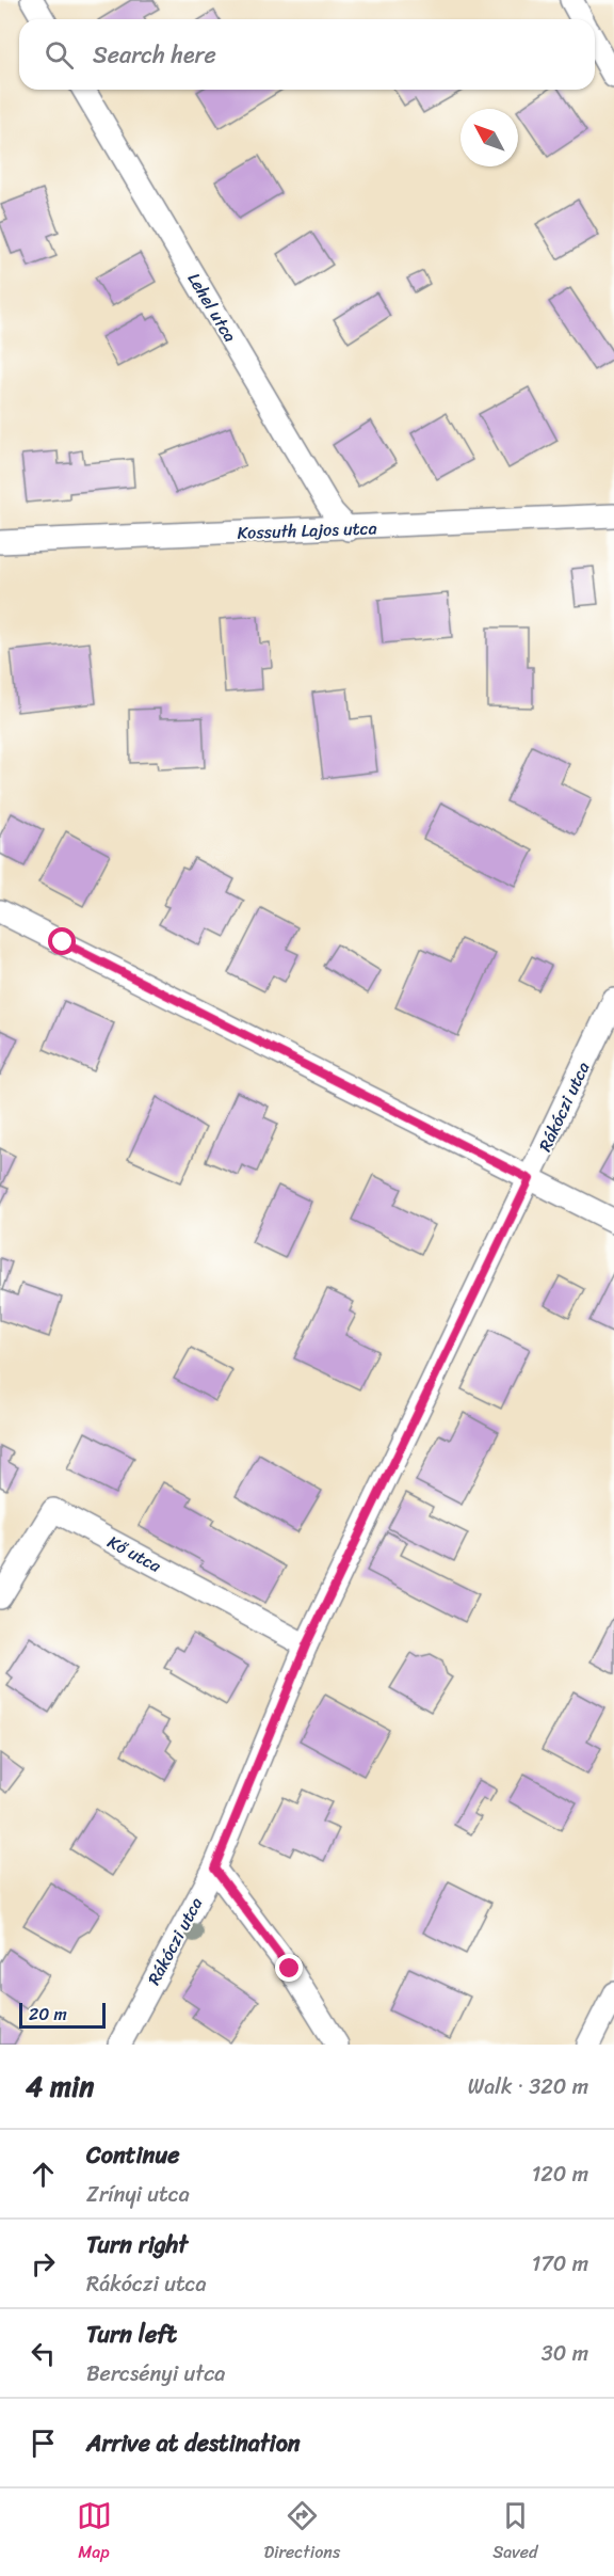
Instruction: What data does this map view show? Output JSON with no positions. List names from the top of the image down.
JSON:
{
  "streets": {
    "street": [
      "Lehel utca",
      "Kossuth Lajos utca",
      "Rákóczi utca",
      "Kő utca"
    ]
  },
  "crossings": [
    ["Lehel utca", "Kossuth Lajos utca"],
    ["Rákóczi utca", "Kő utca"]
  ],
  "scale_bar": "20 m",
  "north": "top left",
  "page": {
    "search": "Search here",
    "scale": "20 m",
    "heading": ["4 min", "Walk · 320 m"],
    "list": [
      ["Continue", "Zrínyi utca", "120 m"],
      ["Turn right", "Rákóczi utca", "170 m"],
      ["Turn left", "Bercsényi utca", "30 m"],
      "Arrive at destination"
    ],
    "nav": ["Map", "Directions", "Saved"]
  }
}
